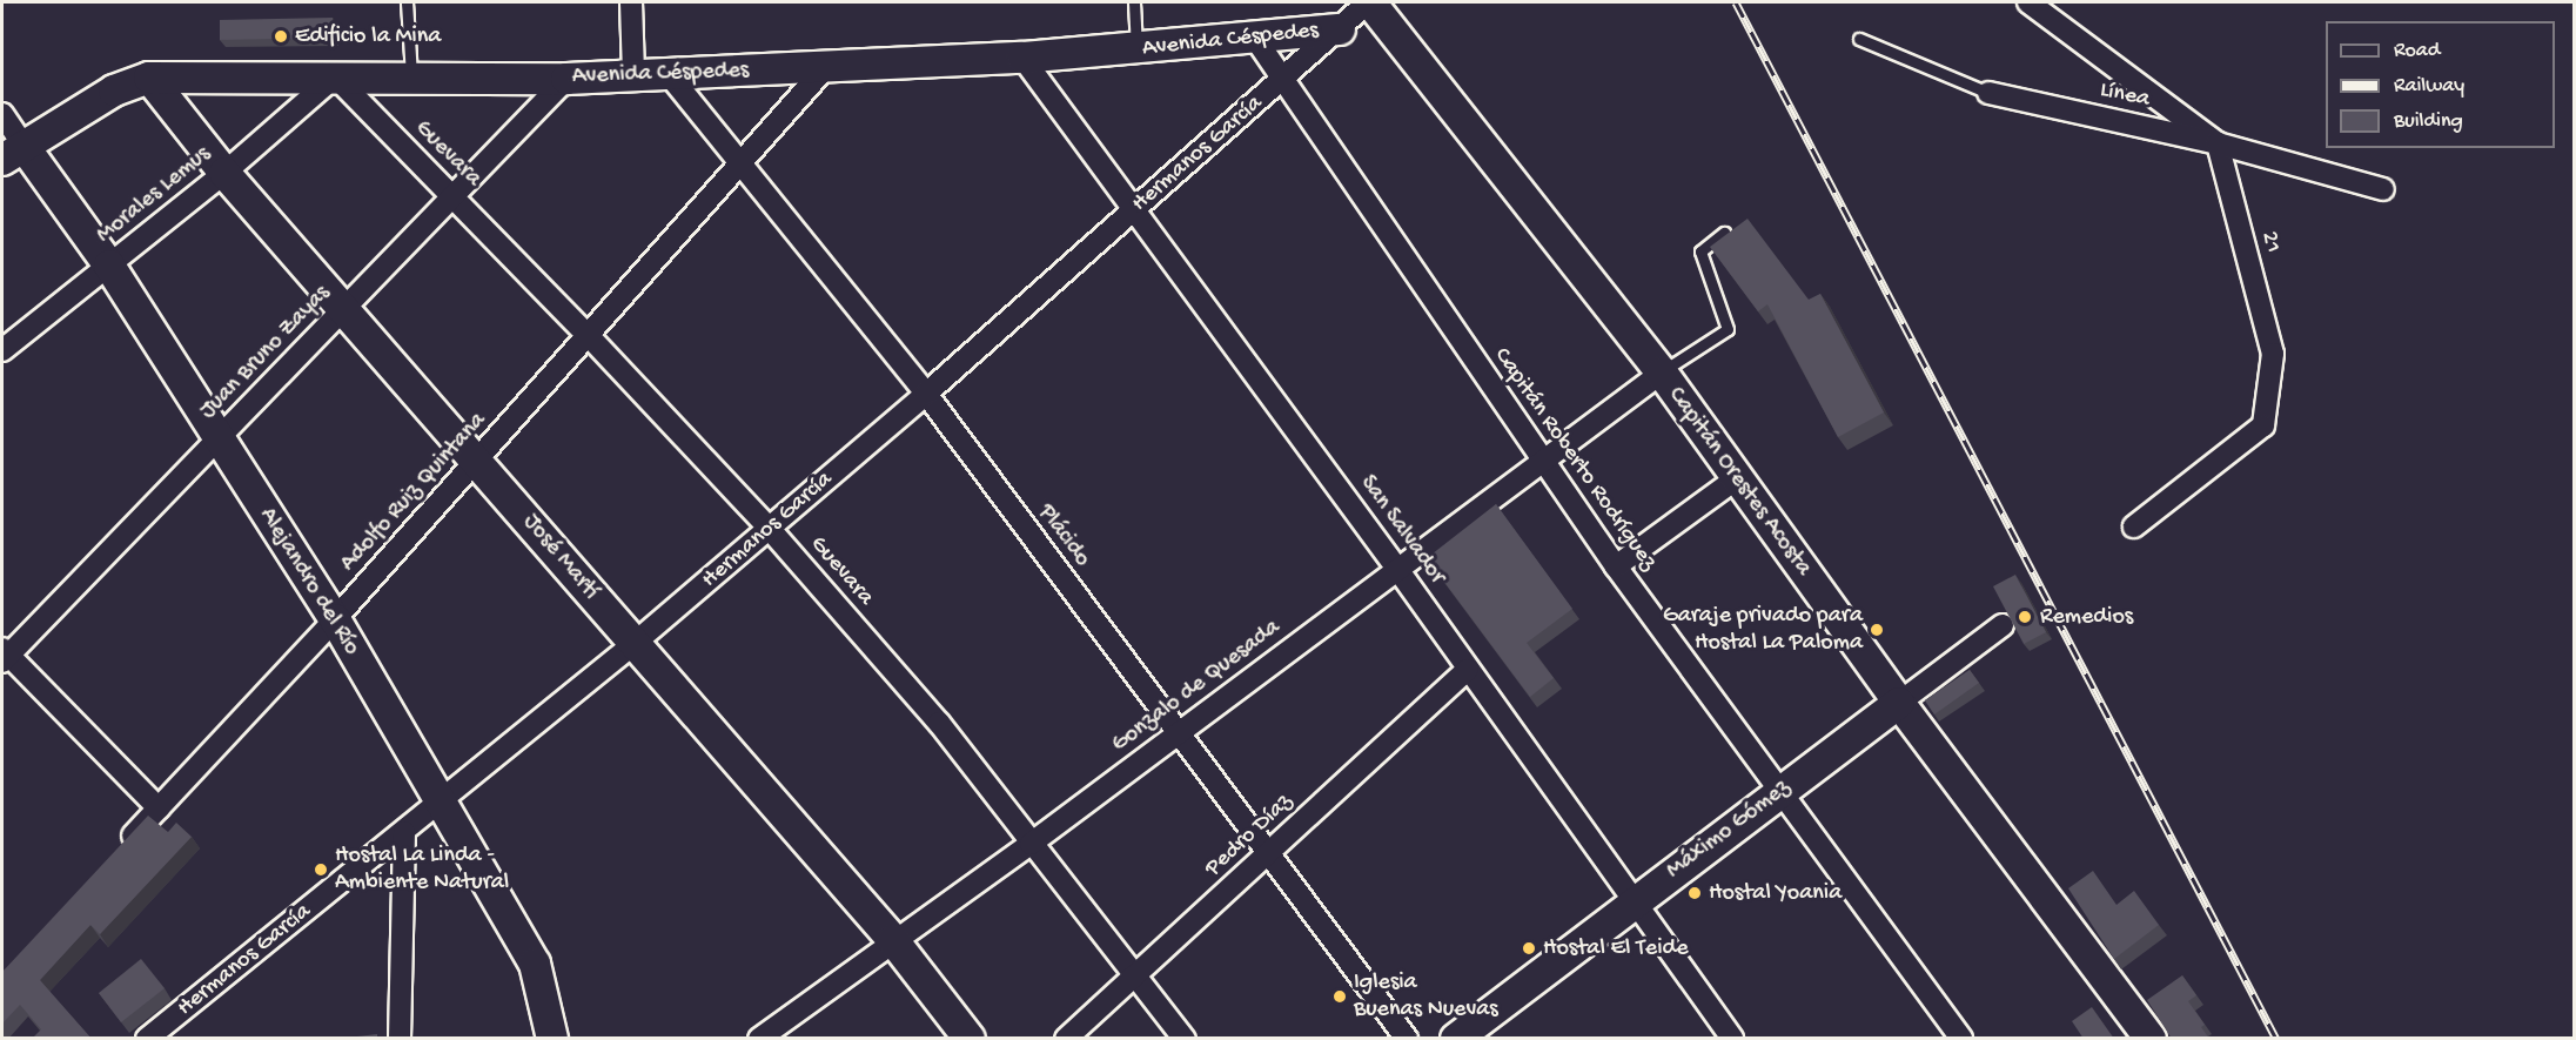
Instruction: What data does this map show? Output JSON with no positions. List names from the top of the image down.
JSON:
{
  "streets": {
    "street": [
      "Avenida Céspedes",
      "Línea",
      "Guevara",
      "Hermanos García",
      "Morales Lemus",
      "21",
      "Juan Bruno Zayas",
      "Capitán Roberto Rodríguez",
      "Capitán Orestes Acosta",
      "Adolfo Ruiz Quintana",
      "San Salvador",
      "Plácido",
      "José Martí",
      "Alejandro del Río",
      "Gonzalo de Quesada",
      "Máximo Gómez",
      "Pedro Díaz"
    ]
  },
  "crossings": [
    ["Avenida Céspedes", "Guevara"],
    ["Avenida Céspedes", "Hermanos García"],
    ["Avenida Céspedes", "Morales Lemus"],
    ["Avenida Céspedes", "Juan Bruno Zayas"],
    ["Avenida Céspedes", "Capitán Roberto Rodríguez"],
    ["Avenida Céspedes", "Adolfo Ruiz Quintana"],
    ["Avenida Céspedes", "San Salvador"],
    ["Avenida Céspedes", "Plácido"],
    ["Avenida Céspedes", "José Martí"],
    ["Avenida Céspedes", "Alejandro del Río"],
    ["Línea", "21"],
    ["Guevara", "Hermanos García"],
    ["Guevara", "Morales Lemus"],
    ["Guevara", "Juan Bruno Zayas"],
    ["Guevara", "Adolfo Ruiz Quintana"],
    ["Guevara", "Gonzalo de Quesada"],
    ["Guevara", "Pedro Díaz"],
    ["Hermanos García", "Capitán Roberto Rodríguez"],
    ["Hermanos García", "Capitán Orestes Acosta"],
    ["Hermanos García", "San Salvador"],
    ["Hermanos García", "Plácido"],
    ["Hermanos García", "José Martí"],
    ["Hermanos García", "Alejandro del Río"],
    ["Morales Lemus", "José Martí"],
    ["Morales Lemus", "Alejandro del Río"],
    ["Juan Bruno Zayas", "José Martí"],
    ["Juan Bruno Zayas", "Alejandro del Río"],
    ["Capitán Roberto Rodríguez", "Gonzalo de Quesada"],
    ["Capitán Roberto Rodríguez", "Máximo Gómez"],
    ["Capitán Orestes Acosta", "Gonzalo de Quesada"],
    ["Capitán Orestes Acosta", "Máximo Gómez"],
    ["Adolfo Ruiz Quintana", "Plácido"],
    ["Adolfo Ruiz Quintana", "José Martí"],
    ["Adolfo Ruiz Quintana", "Alejandro del Río"],
    ["San Salvador", "Gonzalo de Quesada"],
    ["San Salvador", "Máximo Gómez"],
    ["San Salvador", "Pedro Díaz"],
    ["Plácido", "Gonzalo de Quesada"],
    ["Plácido", "Pedro Díaz"],
    ["José Martí", "Gonzalo de Quesada"]
  ],
  "places": [
    "Edificio la Mina",
    "Remedios",
    "Garaje privado para Hostal La Paloma",
    "Hostal La Linda - Ambiente Natural",
    "Hostal Yoania",
    "Hostal El Teide",
    "Iglesia Buenas Nuevas"
  ],
  "legend": ["Road", "Railway", "Building"]
}
